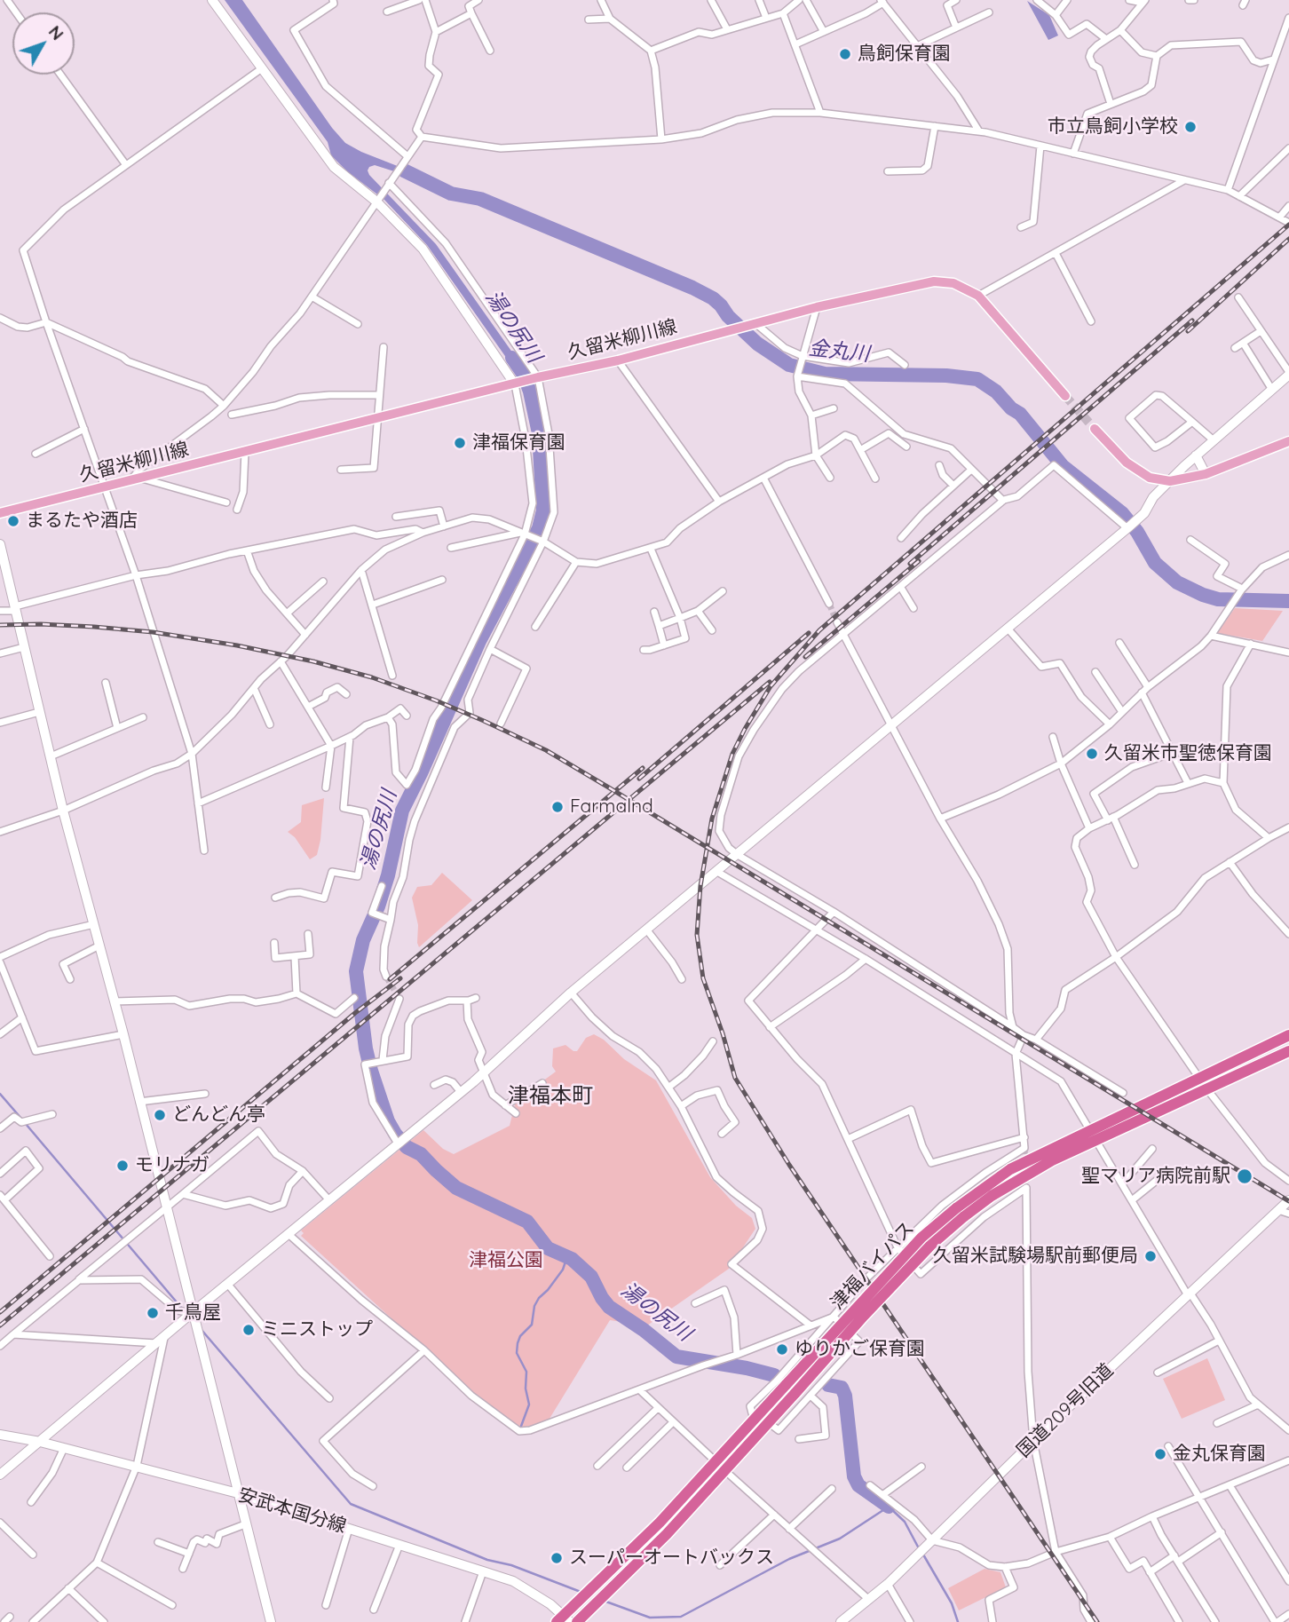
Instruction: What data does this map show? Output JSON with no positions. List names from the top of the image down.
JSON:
{
  "streets": {
    "highway": ["津福バイパス"],
    "main road": ["久留米柳川線"],
    "street": ["国道209号旧道", "安武本国分線"]
  },
  "crossings": [
    ["津福バイパス", "安武本国分線"]
  ],
  "districts": ["津福本町"],
  "water": ["湯の尻川", "金丸川"],
  "parks": ["津福公園"],
  "places": [
    "鳥飼保育園",
    "市立鳥飼小学校",
    "津福保育園",
    "まるたや酒店",
    "久留米市聖徳保育園",
    "Farmalnd",
    "どんどん亭",
    "モリナガ",
    "聖マリア病院前駅",
    "久留米試験場駅前郵便局",
    "千鳥屋",
    "ミニストップ",
    "ゆりかご保育園",
    "金丸保育園",
    "スーパーオートバックス"
  ],
  "north": "top right"
}
